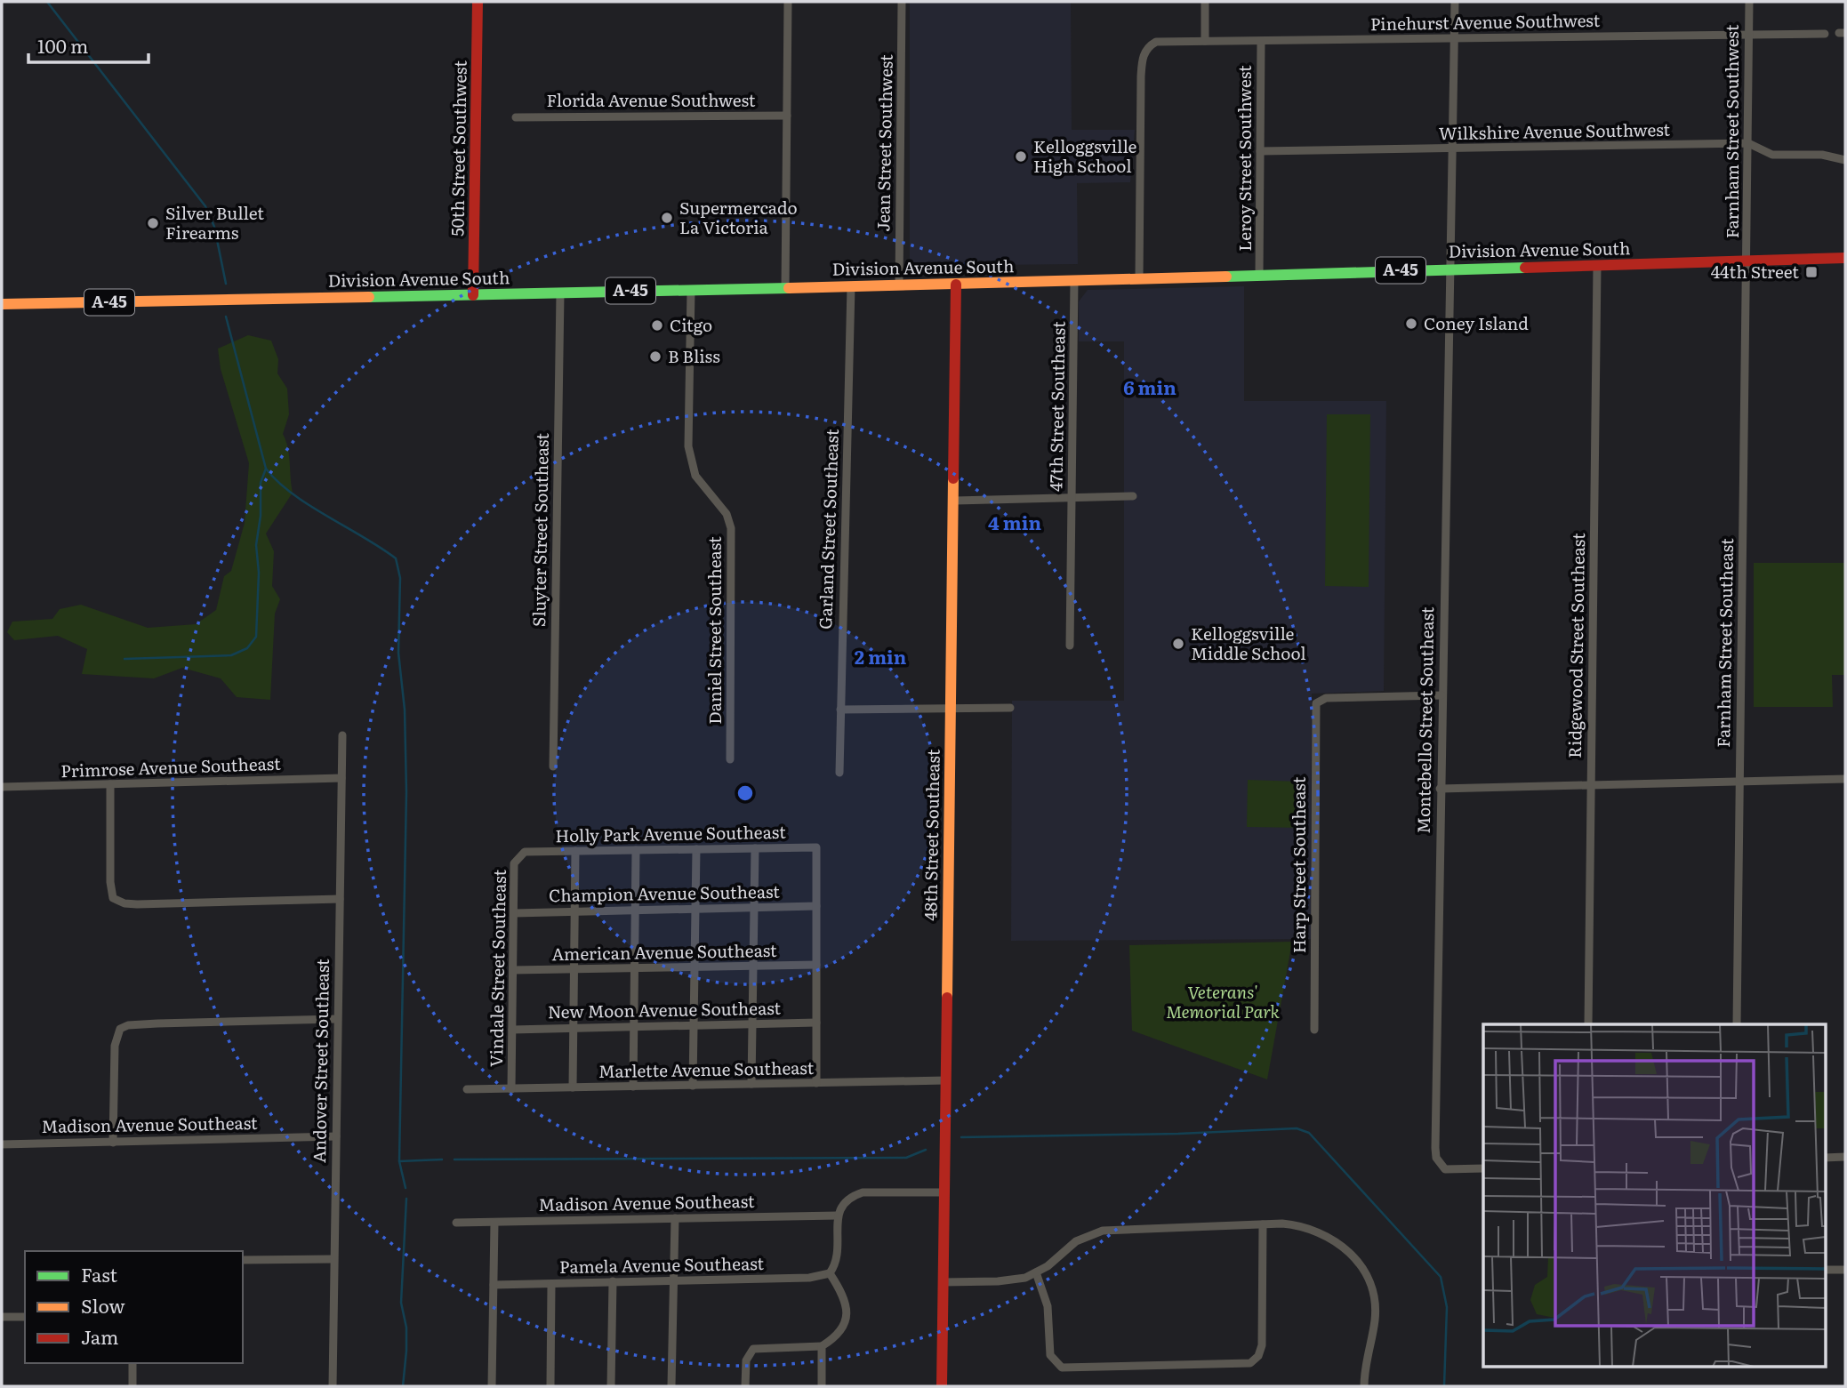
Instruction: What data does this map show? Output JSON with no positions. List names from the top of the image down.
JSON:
{
  "streets": {
    "main road": [
      "50th Street Southwest",
      "Division Avenue South",
      "A-45",
      "48th Street Southeast"
    ],
    "street": [
      "Pinehurst Avenue Southwest",
      "Florida Avenue Southwest",
      "Wilkshire Avenue Southwest",
      "Farnham Street Southwest",
      "Jean Street Southwest",
      "Leroy Street Southwest",
      "47th Street Southeast",
      "Garland Street Southeast",
      "Sluyter Street Southeast",
      "Daniel Street Southeast",
      "Farnham Street Southeast",
      "Ridgewood Street Southeast",
      "Montebello Street Southeast",
      "Primrose Avenue Southeast",
      "Holly Park Avenue Southeast",
      "Harp Street Southeast",
      "Champion Avenue Southeast",
      "American Avenue Southeast",
      "Vindale Street Southeast",
      "New Moon Avenue Southeast",
      "Andover Street Southeast",
      "Marlette Avenue Southeast",
      "Madison Avenue Southeast",
      "Pamela Avenue Southeast"
    ]
  },
  "crossings": [
    ["Pinehurst Avenue Southwest", "Farnham Street Southwest"],
    ["Pinehurst Avenue Southwest", "Leroy Street Southwest"],
    ["Pinehurst Avenue Southwest", "Division Avenue South"],
    ["Pinehurst Avenue Southwest", "Montebello Street Southeast"],
    ["Wilkshire Avenue Southwest", "Farnham Street Southwest"],
    ["Wilkshire Avenue Southwest", "Leroy Street Southwest"],
    ["Wilkshire Avenue Southwest", "Montebello Street Southeast"],
    ["Farnham Street Southwest", "Division Avenue South"],
    ["Farnham Street Southwest", "Farnham Street Southeast"],
    ["Jean Street Southwest", "Division Avenue South"],
    ["50th Street Southwest", "Division Avenue South"],
    ["Leroy Street Southwest", "Division Avenue South"],
    ["Division Avenue South", "47th Street Southeast"],
    ["Division Avenue South", "Garland Street Southeast"],
    ["Division Avenue South", "Sluyter Street Southeast"],
    ["Division Avenue South", "Daniel Street Southeast"],
    ["Division Avenue South", "Farnham Street Southeast"],
    ["Division Avenue South", "Ridgewood Street Southeast"],
    ["Division Avenue South", "Montebello Street Southeast"],
    ["Division Avenue South", "48th Street Southeast"],
    ["Montebello Street Southeast", "Harp Street Southeast"],
    ["Primrose Avenue Southeast", "Andover Street Southeast"],
    ["Holly Park Avenue Southeast", "Champion Avenue Southeast"],
    ["Holly Park Avenue Southeast", "Vindale Street Southeast"],
    ["48th Street Southeast", "Marlette Avenue Southeast"],
    ["Champion Avenue Southeast", "Vindale Street Southeast"],
    ["American Avenue Southeast", "Vindale Street Southeast"],
    ["Vindale Street Southeast", "New Moon Avenue Southeast"],
    ["Vindale Street Southeast", "Marlette Avenue Southeast"],
    ["Andover Street Southeast", "Madison Avenue Southeast"]
  ],
  "parks": ["Veterans' Memorial Park"],
  "places": {
    "other": [
      "Kelloggsville High School",
      "Supermercado La Victoria",
      "Silver Bullet Firearms",
      "Coney Island",
      "Citgo",
      "B Bliss",
      "Kelloggsville Middle School"
    ],
    "transit": ["44th Street"]
  },
  "legend": ["Fast", "Slow", "Jam"],
  "scale_bar": "100 m",
  "rings": ["6 min", "4 min", "2 min"]
}
